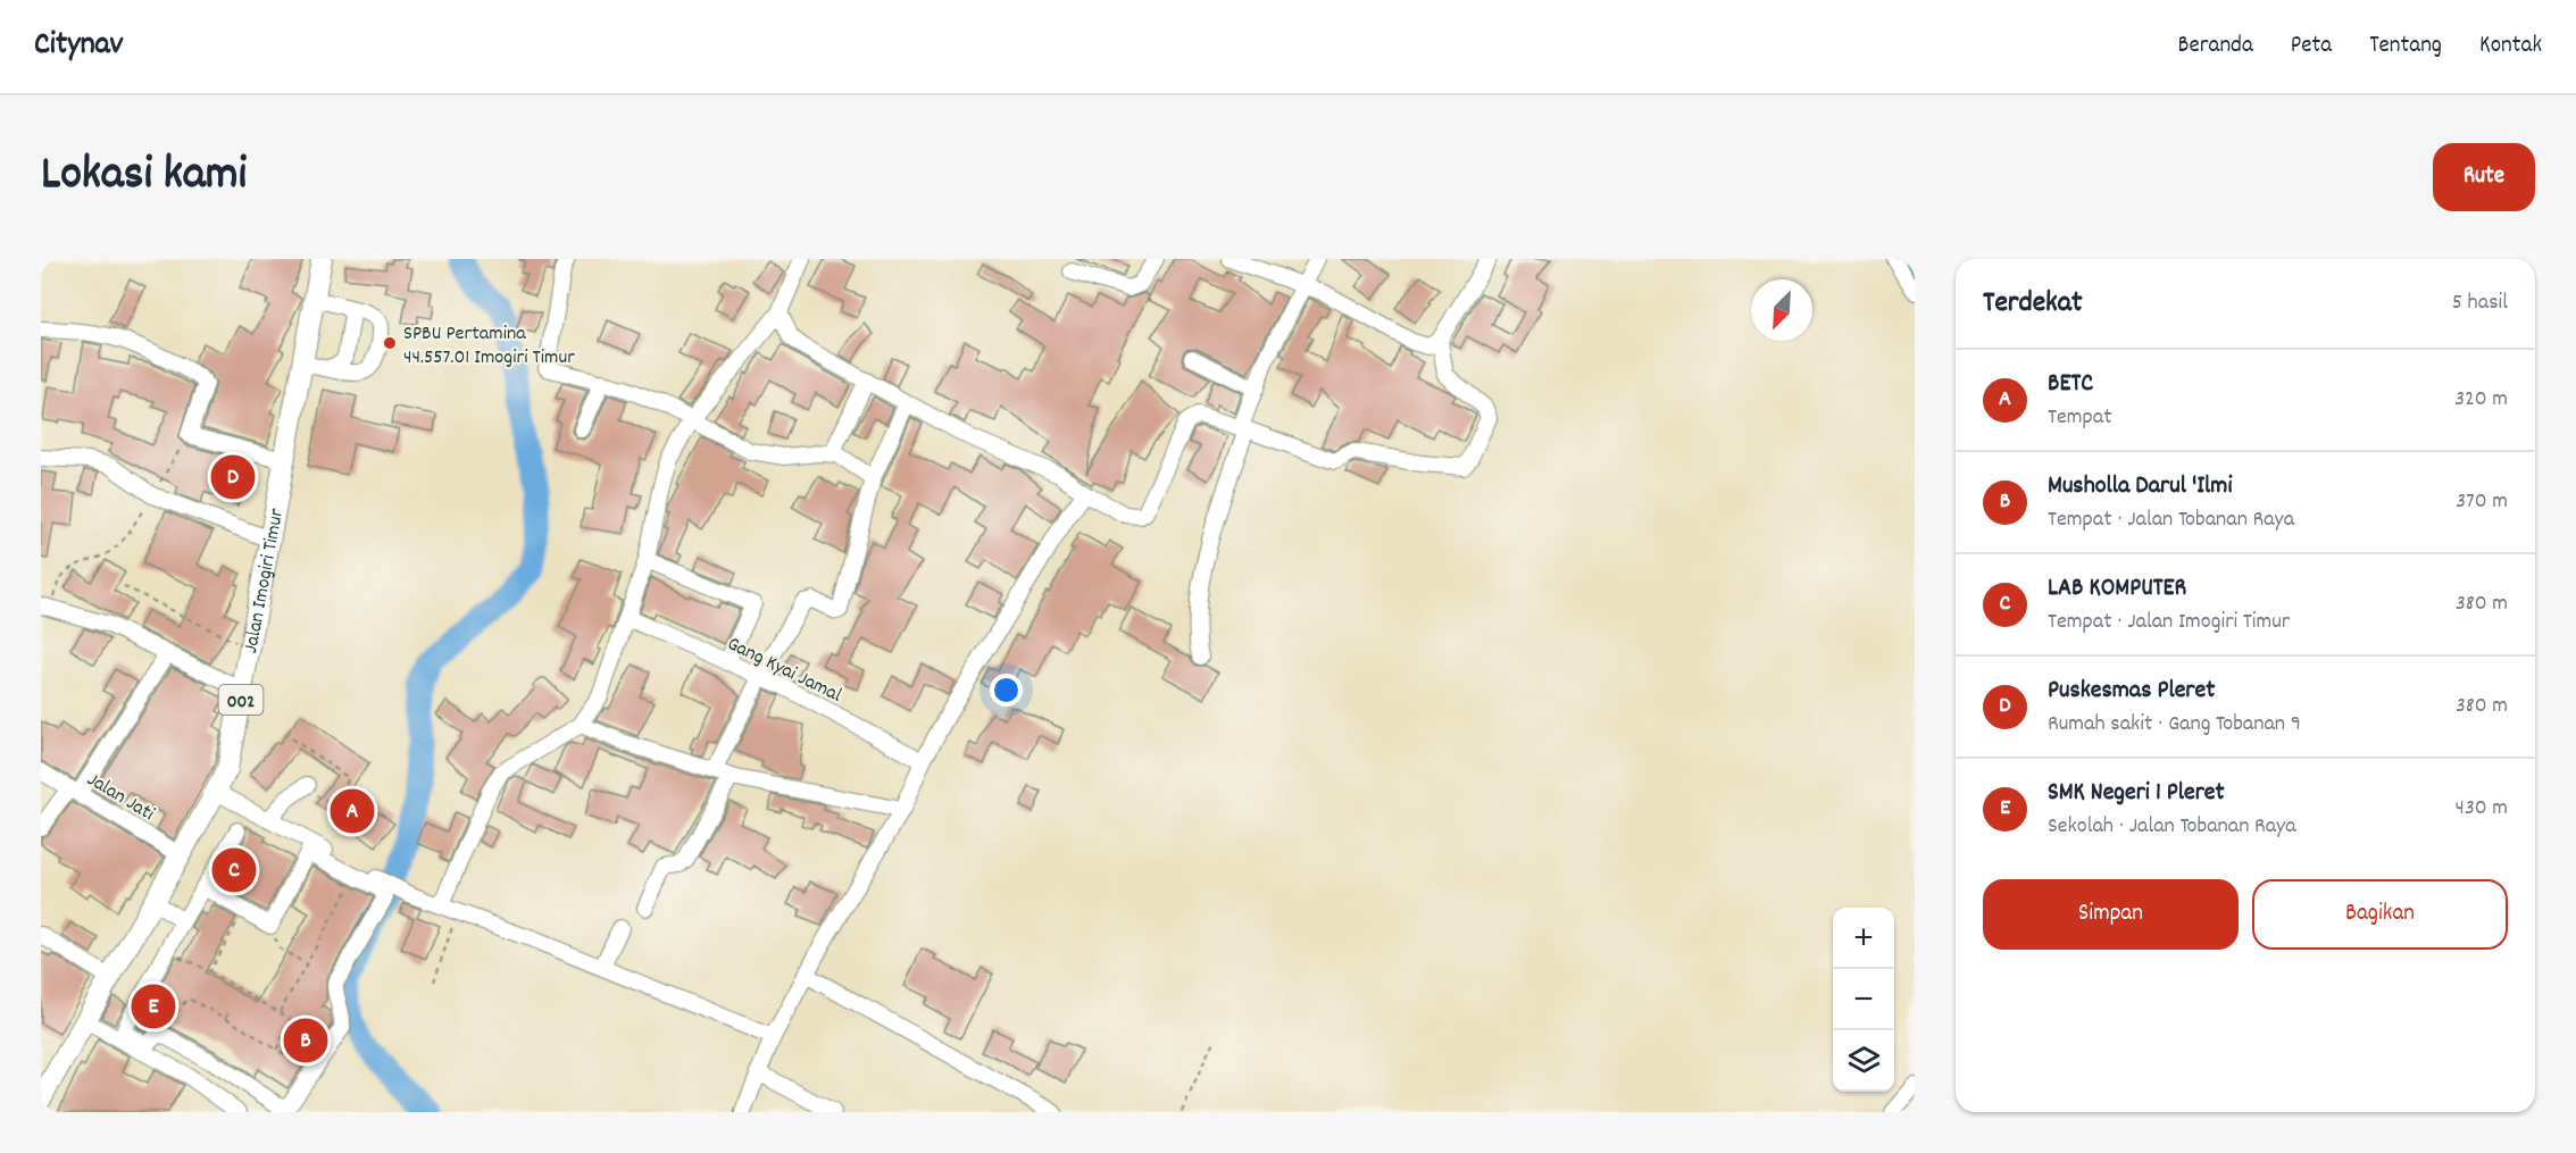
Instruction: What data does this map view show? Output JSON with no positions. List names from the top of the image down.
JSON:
{
  "streets": {
    "main road": ["Jalan Imogiri Timur", "002"],
    "street": ["Gang Kyai Jamal", "Jalan Jati"]
  },
  "crossings": [
    ["Jalan Imogiri Timur", "Jalan Jati"]
  ],
  "places": ["SPBU Pertamina 44.557.01 Imogiri Timur"],
  "north": "bottom left",
  "page": {
    "header": "Citynav",
    "nav": [
      "Beranda",
      "Peta",
      "Tentang",
      "Kontak"
    ],
    "title": "Lokasi kami",
    "buttons": [
      "Rute",
      ["Simpan", "Bagikan"]
    ],
    "heading": ["Terdekat", "5 hasil"],
    "list": [
      {
        "mark": "A",
        "name": "BETC",
        "note": "Tempat",
        "value": "320 m"
      },
      {
        "mark": "B",
        "name": "Musholla Darul 'Ilmi",
        "note": "Tempat · Jalan Tobanan Raya",
        "value": "370 m"
      },
      {
        "mark": "C",
        "name": "LAB KOMPUTER",
        "note": "Tempat · Jalan Imogiri Timur",
        "value": "380 m"
      },
      {
        "mark": "D",
        "name": "Puskesmas Pleret",
        "note": "Rumah sakit · Gang Tobanan 9",
        "value": "380 m"
      },
      {
        "mark": "E",
        "name": "SMK Negeri 1 Pleret",
        "note": "Sekolah · Jalan Tobanan Raya",
        "value": "430 m"
      }
    ],
    "pins": [
      "D",
      "A",
      "C",
      "E",
      "B"
    ],
    "map_buttons": ["+", "−"]
  }
}
